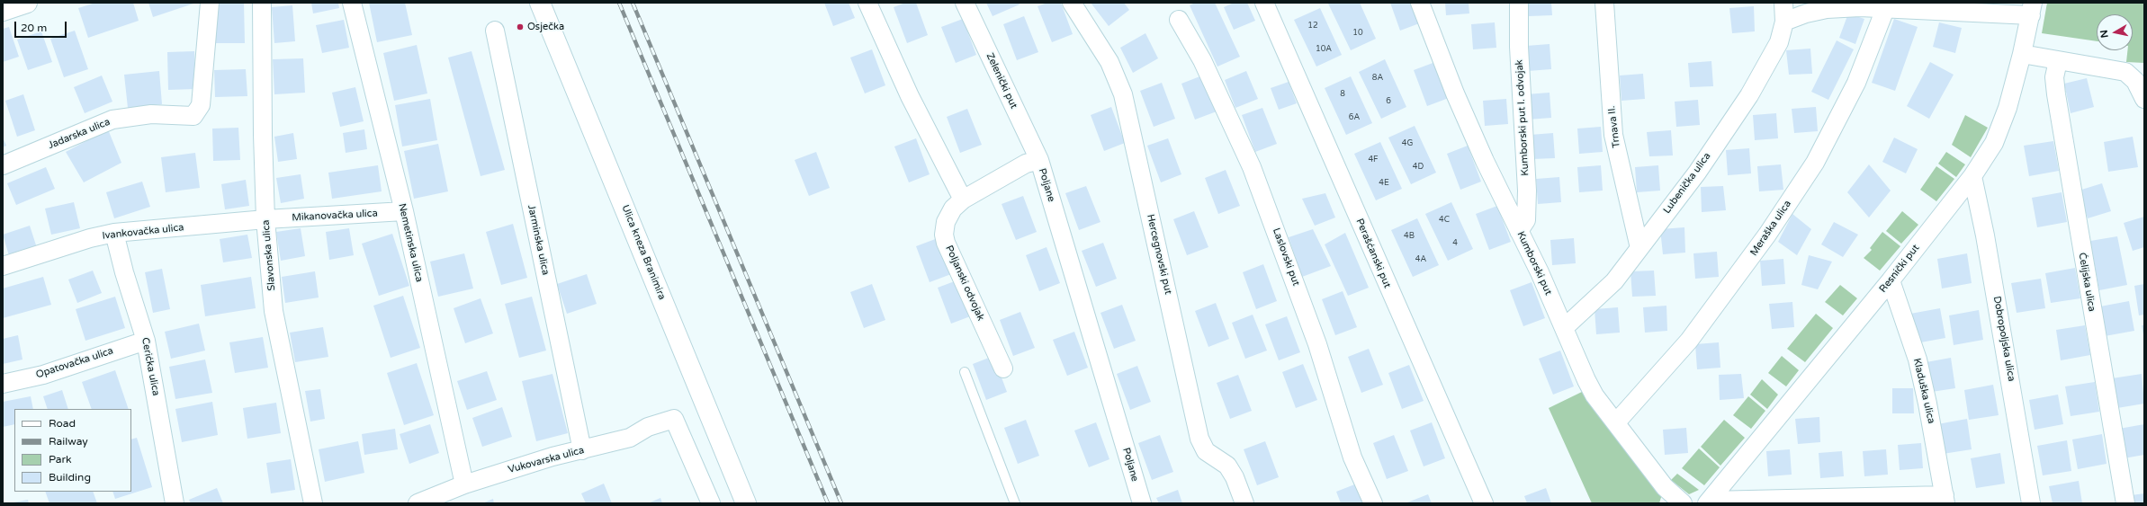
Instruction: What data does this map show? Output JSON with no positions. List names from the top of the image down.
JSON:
{
  "streets": {
    "main road": ["Ulica kneza Branimira"],
    "street": [
      "Zelenički put",
      "Kumborski put I. odvojak",
      "Trnava II.",
      "Jadarska ulica",
      "Lubenička ulica",
      "Poljane",
      "Mikanovačka ulica",
      "Meraška ulica",
      "Ivankovačka ulica",
      "Jarminska ulica",
      "Nemetinska ulica",
      "Perašćanski put",
      "Hercegnovski put",
      "Slavonska ulica",
      "Laslovski put",
      "Kumborski put",
      "Resnički put",
      "Ćelijska ulica",
      "Poljanski odvojak",
      "Dobropoljska ulica",
      "Opatovačka ulica",
      "Cerićka ulica",
      "Kladuška ulica",
      "Vukovarska ulica"
    ]
  },
  "crossings": [
    ["Zelenički put", "Poljane"],
    ["Kumborski put I. odvojak", "Kumborski put"],
    ["Trnava II.", "Lubenička ulica"],
    ["Lubenička ulica", "Kumborski put"],
    ["Poljane", "Poljanski odvojak"],
    ["Mikanovačka ulica", "Ivankovačka ulica"],
    ["Mikanovačka ulica", "Nemetinska ulica"],
    ["Mikanovačka ulica", "Slavonska ulica"],
    ["Meraška ulica", "Kumborski put"],
    ["Ivankovačka ulica", "Slavonska ulica"],
    ["Ivankovačka ulica", "Cerićka ulica"],
    ["Jarminska ulica", "Vukovarska ulica"],
    ["Nemetinska ulica", "Vukovarska ulica"],
    ["Resnički put", "Dobropoljska ulica"],
    ["Resnički put", "Kladuška ulica"],
    ["Opatovačka ulica", "Cerićka ulica"]
  ],
  "places": ["Osječka"],
  "house_numbers": [
    "12",
    "10",
    "10A",
    "8A",
    "8",
    "6",
    "6A",
    "4G",
    "4F",
    "4D",
    "4E",
    "4C",
    "4B",
    "4",
    "4A"
  ],
  "legend": [
    "Road",
    "Railway",
    "Park",
    "Building"
  ],
  "scale_bar": "20 m",
  "north": "left"
}
